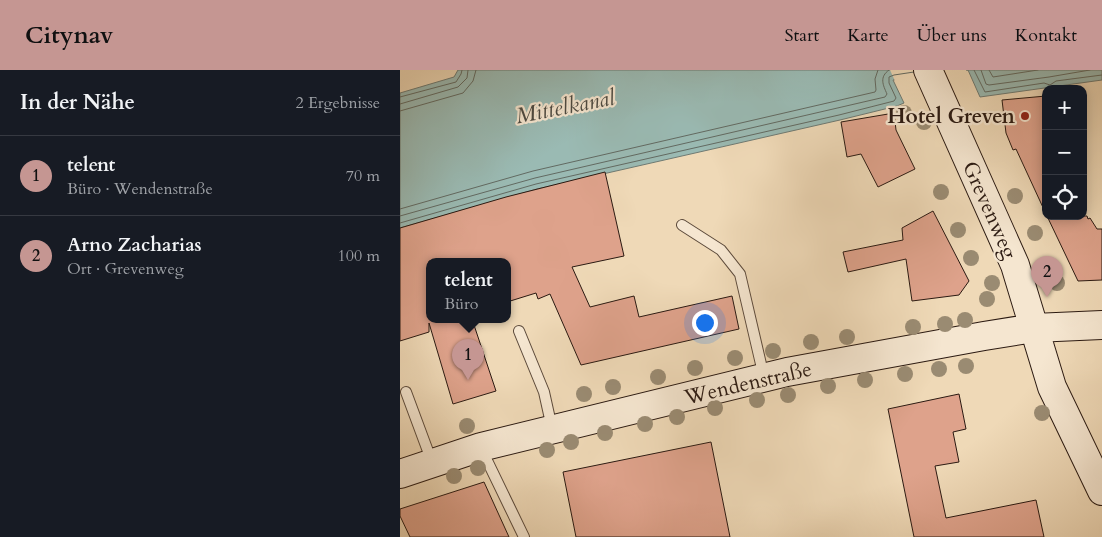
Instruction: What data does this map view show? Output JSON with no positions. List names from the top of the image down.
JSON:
{
  "streets": {
    "street": ["Grevenweg", "Wendenstraße"]
  },
  "crossings": [
    ["Grevenweg", "Wendenstraße"]
  ],
  "water": ["Mittelkanal"],
  "places": ["Hotel Greven"],
  "page": {
    "header": "Citynav",
    "nav": [
      "Start",
      "Karte",
      "Über uns",
      "Kontakt"
    ],
    "heading": ["In der Nähe", "2 Ergebnisse"],
    "map_buttons": ["+", "−"],
    "list": [
      {
        "mark": "1",
        "name": "telent",
        "note": "Büro · Wendenstraße",
        "value": "70 m"
      },
      {
        "mark": "2",
        "name": "Arno Zacharias",
        "note": "Ort · Grevenweg",
        "value": "100 m"
      }
    ],
    "pins": ["2", "1"],
    "popup": ["telent", "Büro"]
  }
}
